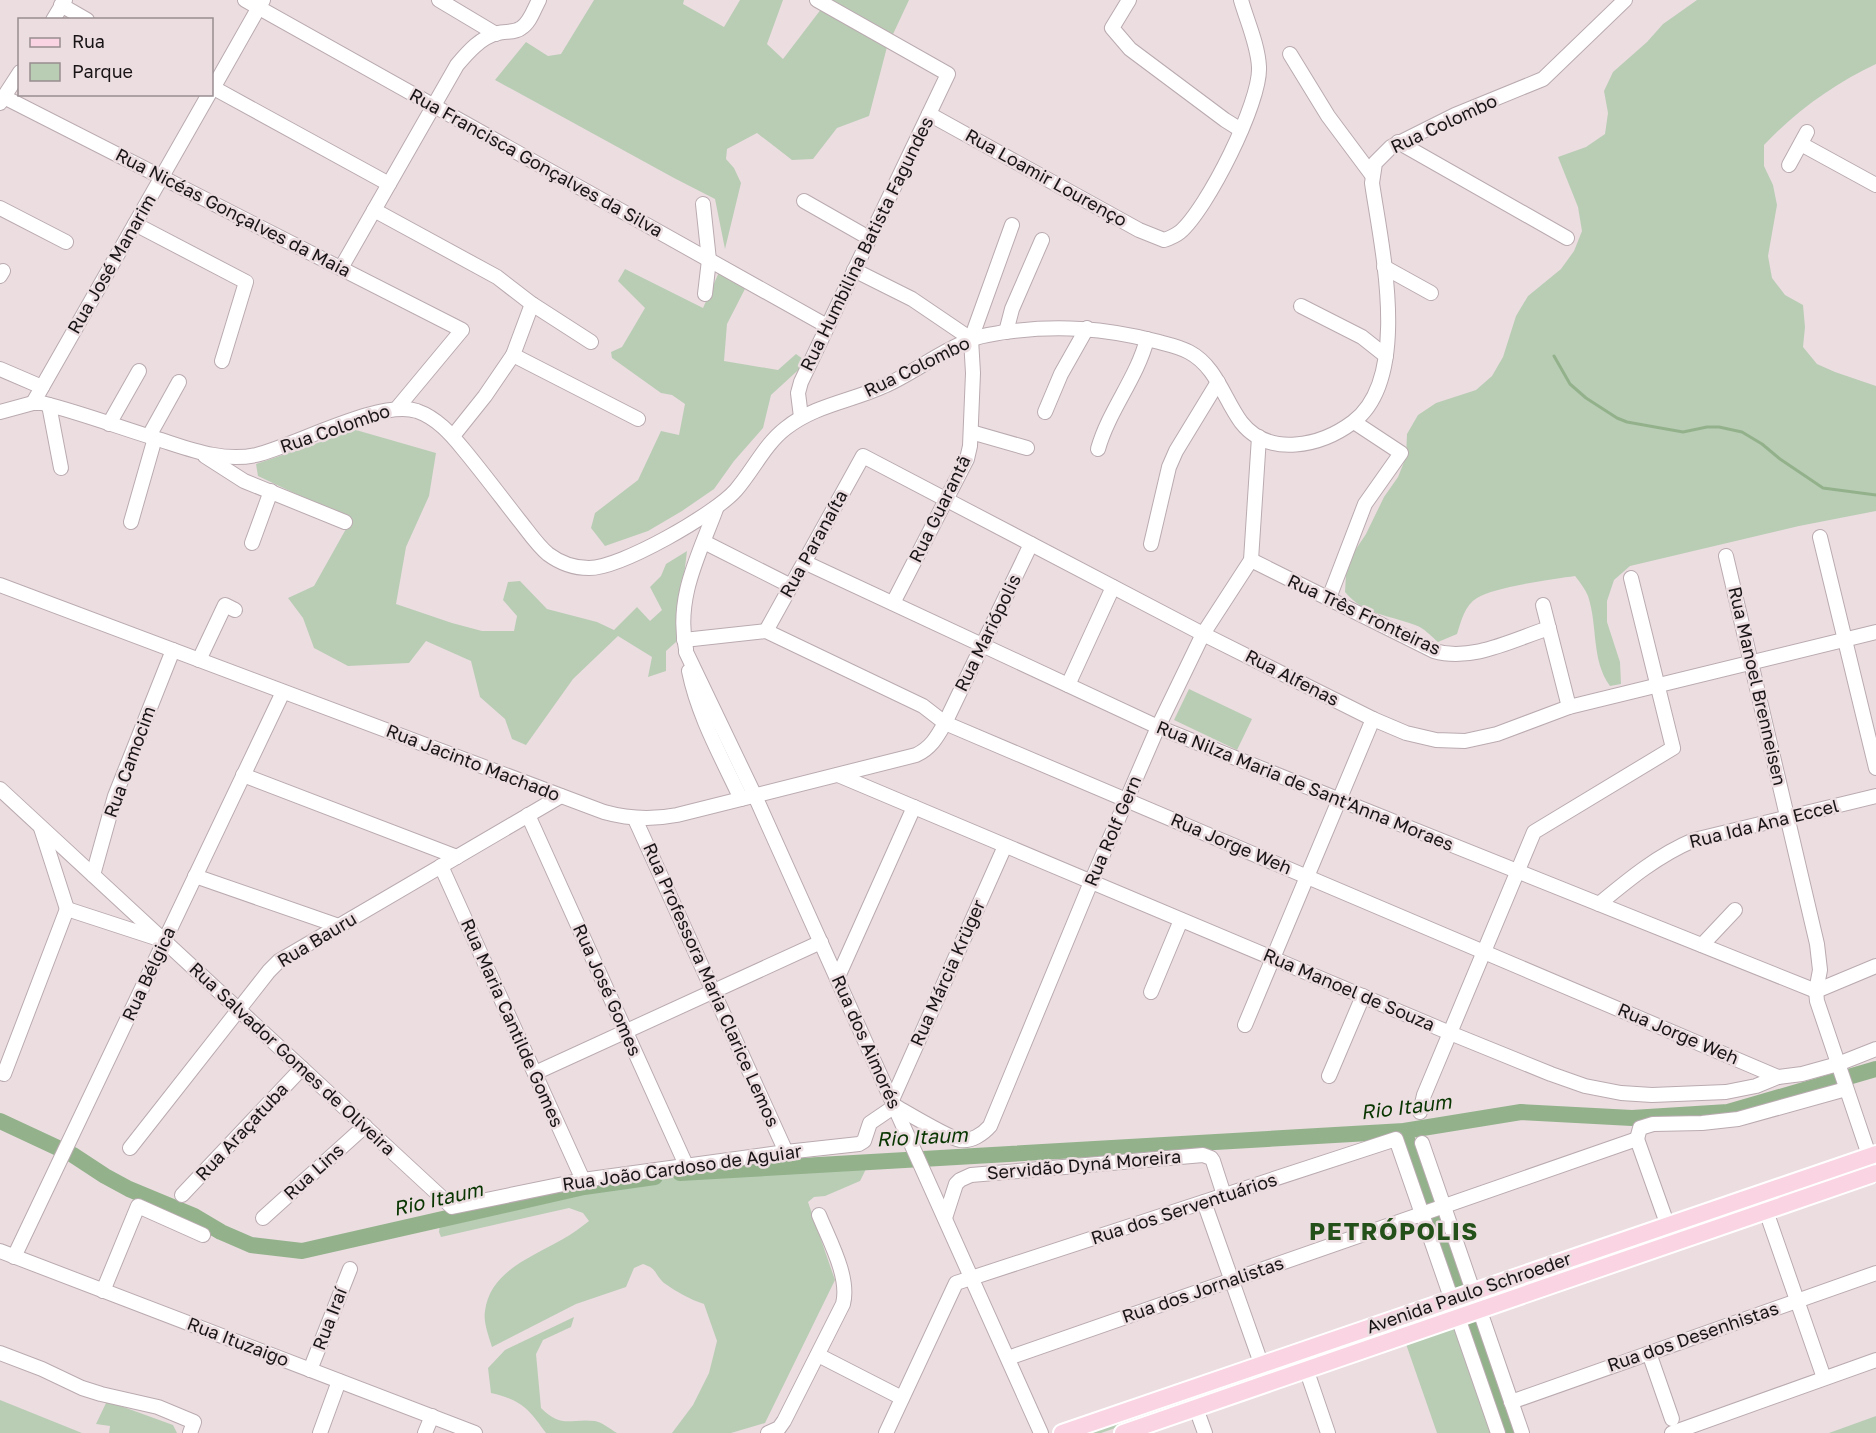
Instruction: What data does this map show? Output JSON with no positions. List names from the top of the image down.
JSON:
{
  "streets": {
    "main road": ["Avenida Paulo Schroeder"],
    "street": [
      "Rua Colombo",
      "Rua Francisca Gonçalves da Silva",
      "Rua Loamir Lourenço",
      "Rua Nicéas Gonçalves da Maia",
      "Rua Humbilina Batista Fagundes",
      "Rua José Manarim",
      "Rua Guarantã",
      "Rua Paranaíta",
      "Rua Três Fronteiras",
      "Rua Mariópolis",
      "Rua Alfenas",
      "Rua Manoel Brenneisen",
      "Rua Camocim",
      "Rua Jacinto Machado",
      "Rua Nilza Maria de Sant'Anna Moraes",
      "Rua Ida Ana Eccel",
      "Rua Rolf Gern",
      "Rua Jorge Weh",
      "Rua Bauru",
      "Rua Márcia Krüger",
      "Rua Bélgica",
      "Rua Professora Maria Clarice Lemos",
      "Rua José Gomes",
      "Rua Manoel de Souza",
      "Rua Maria Cantilde Gomes",
      "Rua dos Aimorés",
      "Rua Salvador Gomes de Oliveira",
      "Rua Araçatuba",
      "Servidão Dyná Moreira",
      "Rua João Cardoso de Aguiar",
      "Rua Lins",
      "Rua dos Serventuários",
      "Rua dos Jornalistas",
      "Rua Iraí",
      "Rua dos Desenhistas",
      "Rua Ituzaigo"
    ]
  },
  "crossings": [
    ["Rua Colombo", "Rua Nicéas Gonçalves da Maia"],
    ["Rua Colombo", "Rua Humbilina Batista Fagundes"],
    ["Rua Colombo", "Rua José Manarim"],
    ["Rua Colombo", "Rua Guarantã"],
    ["Rua Colombo", "Rua Rolf Gern"],
    ["Rua Colombo", "Rua dos Aimorés"],
    ["Rua Francisca Gonçalves da Silva", "Rua Humbilina Batista Fagundes"],
    ["Rua Francisca Gonçalves da Silva", "Rua José Manarim"],
    ["Rua Loamir Lourenço", "Rua Humbilina Batista Fagundes"],
    ["Rua Nicéas Gonçalves da Maia", "Rua José Manarim"],
    ["Rua Guarantã", "Rua Alfenas"],
    ["Rua Guarantã", "Rua Nilza Maria de Sant'Anna Moraes"],
    ["Rua Paranaíta", "Rua Alfenas"],
    ["Rua Paranaíta", "Rua Nilza Maria de Sant'Anna Moraes"],
    ["Rua Paranaíta", "Rua Jorge Weh"],
    ["Rua Três Fronteiras", "Rua Rolf Gern"],
    ["Rua Mariópolis", "Rua Alfenas"],
    ["Rua Mariópolis", "Rua Jacinto Machado"],
    ["Rua Mariópolis", "Rua Nilza Maria de Sant'Anna Moraes"],
    ["Rua Mariópolis", "Rua Jorge Weh"],
    ["Rua Alfenas", "Rua Manoel Brenneisen"],
    ["Rua Alfenas", "Rua Rolf Gern"],
    ["Rua Manoel Brenneisen", "Rua Nilza Maria de Sant'Anna Moraes"],
    ["Rua Manoel Brenneisen", "Rua Ida Ana Eccel"],
    ["Rua Camocim", "Rua Jacinto Machado"],
    ["Rua Camocim", "Rua Salvador Gomes de Oliveira"],
    ["Rua Jacinto Machado", "Rua Jorge Weh"],
    ["Rua Jacinto Machado", "Rua Bauru"],
    ["Rua Jacinto Machado", "Rua Bélgica"],
    ["Rua Jacinto Machado", "Rua Professora Maria Clarice Lemos"],
    ["Rua Jacinto Machado", "Rua Manoel de Souza"],
    ["Rua Jacinto Machado", "Rua dos Aimorés"],
    ["Rua Nilza Maria de Sant'Anna Moraes", "Rua Ida Ana Eccel"],
    ["Rua Nilza Maria de Sant'Anna Moraes", "Rua Rolf Gern"],
    ["Rua Rolf Gern", "Rua Jorge Weh"],
    ["Rua Rolf Gern", "Rua Márcia Krüger"],
    ["Rua Rolf Gern", "Rua Manoel de Souza"],
    ["Rua Rolf Gern", "Rua dos Aimorés"],
    ["Rua Rolf Gern", "Rua João Cardoso de Aguiar"],
    ["Rua Jorge Weh", "Rua Manoel de Souza"],
    ["Rua Bauru", "Rua José Gomes"],
    ["Rua Bauru", "Rua Maria Cantilde Gomes"],
    ["Rua Bauru", "Rua Salvador Gomes de Oliveira"],
    ["Rua Márcia Krüger", "Rua Manoel de Souza"],
    ["Rua Márcia Krüger", "Rua dos Aimorés"],
    ["Rua Márcia Krüger", "Rua João Cardoso de Aguiar"],
    ["Rua Bélgica", "Rua Salvador Gomes de Oliveira"],
    ["Rua Bélgica", "Rua Ituzaigo"],
    ["Rua Professora Maria Clarice Lemos", "Rua João Cardoso de Aguiar"],
    ["Rua José Gomes", "Rua João Cardoso de Aguiar"],
    ["Rua Manoel de Souza", "Rua dos Jornalistas"],
    ["Rua Maria Cantilde Gomes", "Rua João Cardoso de Aguiar"],
    ["Rua dos Aimorés", "Servidão Dyná Moreira"],
    ["Rua dos Aimorés", "Rua João Cardoso de Aguiar"],
    ["Rua dos Aimorés", "Rua dos Serventuários"],
    ["Rua dos Aimorés", "Rua dos Jornalistas"],
    ["Rua Salvador Gomes de Oliveira", "Rua Araçatuba"],
    ["Rua Salvador Gomes de Oliveira", "Rua João Cardoso de Aguiar"],
    ["Rua Salvador Gomes de Oliveira", "Rua Lins"],
    ["Servidão Dyná Moreira", "Rua dos Serventuários"],
    ["Rua dos Serventuários", "Rua dos Jornalistas"],
    ["Rua Iraí", "Rua Ituzaigo"]
  ],
  "districts": ["PETRÓPOLIS"],
  "water": ["Rio Itaum"],
  "legend": ["Rua", "Parque"]
}
